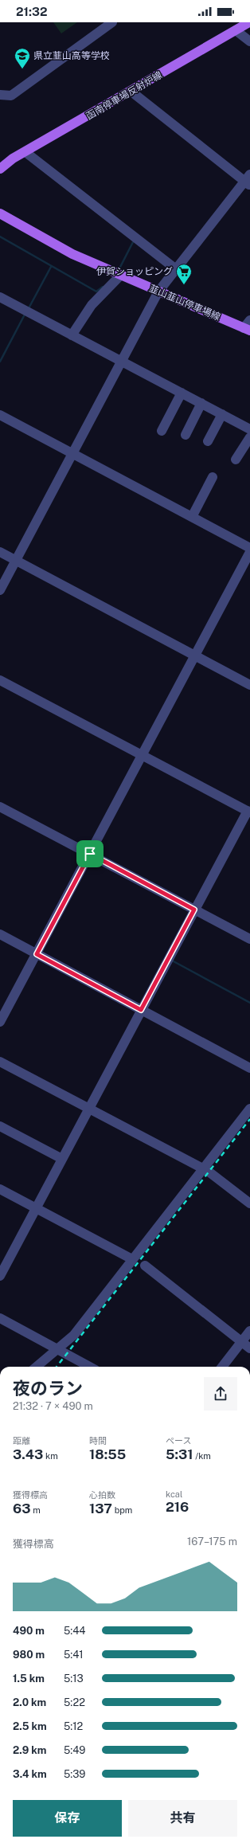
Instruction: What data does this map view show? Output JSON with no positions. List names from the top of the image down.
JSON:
{
  "streets": {
    "main road": ["函南停車場反射炉線", "韮山韮山停車場線"]
  },
  "places": {
    "school or university": ["県立韮山高等学校"],
    "supermarket": ["伊賀ショッピング"]
  },
  "page": {
    "status": "21:32",
    "heading": ["夜のラン", "21:32 · 7 × 490 m"],
    "stats": [
      ["距離", "3.43 km"],
      ["時間", "18:55"],
      ["ペース", "5:31 /km"],
      ["獲得標高", "63 m"],
      ["心拍数", "137 bpm"],
      ["kcal", "216"]
    ],
    "chart": ["獲得標高", "167–175 m"],
    "list": [
      {
        "name": "490 m",
        "note": "5:44"
      },
      {
        "name": "980 m",
        "note": "5:41"
      },
      {
        "name": "1.5 km",
        "note": "5:13"
      },
      {
        "name": "2.0 km",
        "note": "5:22"
      },
      {
        "name": "2.5 km",
        "note": "5:12"
      },
      {
        "name": "2.9 km",
        "note": "5:49"
      },
      {
        "name": "3.4 km",
        "note": "5:39"
      }
    ],
    "buttons": ["保存", "共有"]
  }
}
